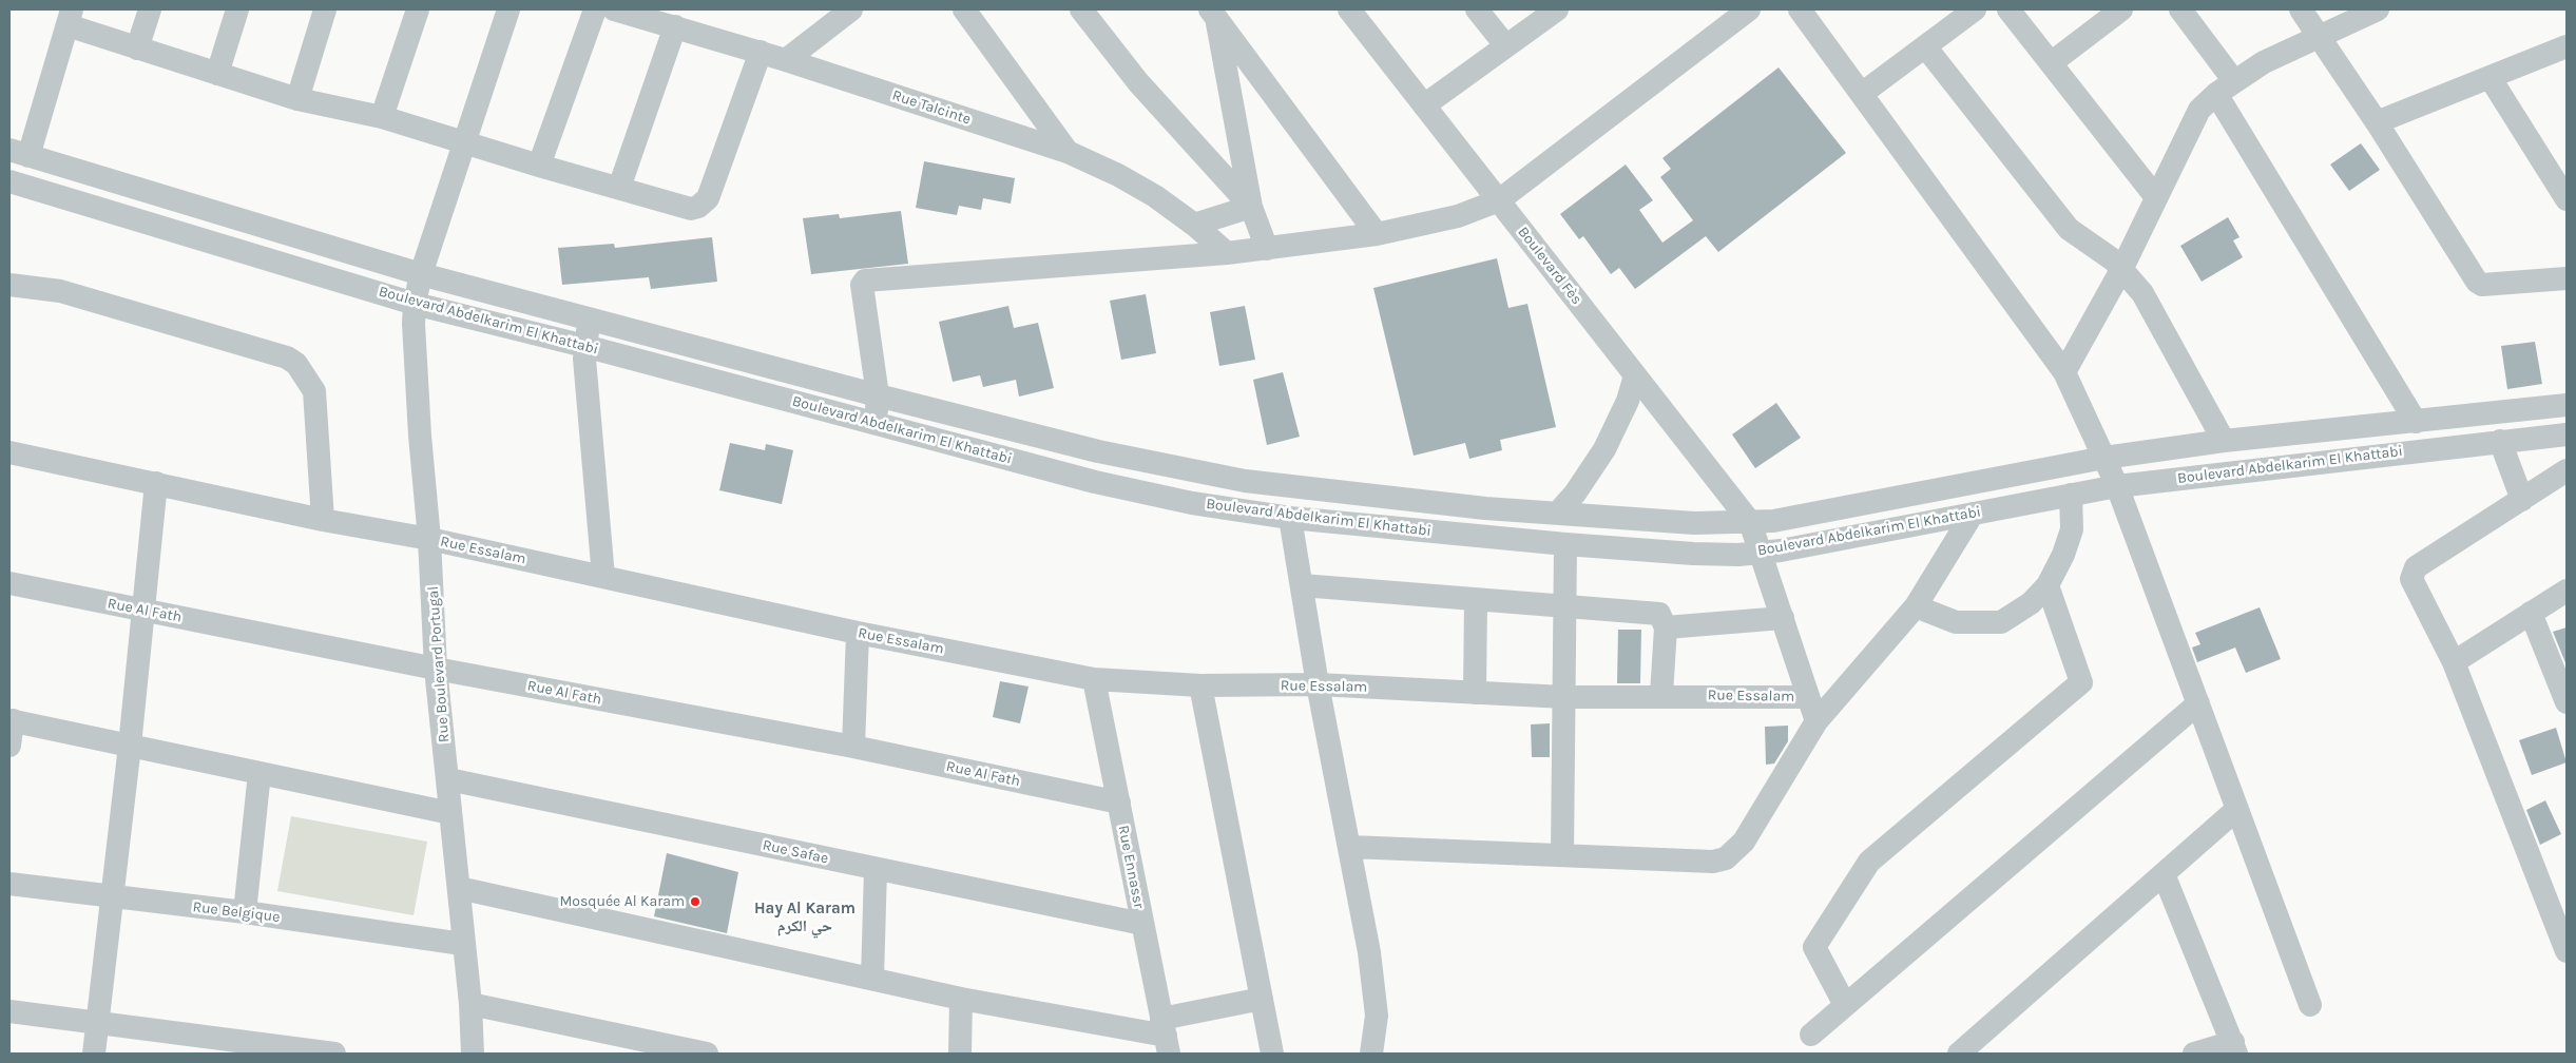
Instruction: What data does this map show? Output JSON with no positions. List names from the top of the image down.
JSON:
{
  "streets": {
    "street": [
      "Rue Talcinte",
      "Boulevard Fès",
      "Boulevard Abdelkarim El Khattabi",
      "Rue Essalam",
      "Rue Al Fath",
      "Rue Boulevard Portugal",
      "Rue Safae",
      "Rue Ennassr",
      "Rue Belgique"
    ]
  },
  "crossings": [
    ["Boulevard Fès", "Boulevard Abdelkarim El Khattabi"],
    ["Boulevard Fès", "Rue Essalam"],
    ["Boulevard Abdelkarim El Khattabi", "Rue Boulevard Portugal"],
    ["Rue Essalam", "Rue Boulevard Portugal"],
    ["Rue Essalam", "Rue Ennassr"],
    ["Rue Al Fath", "Rue Boulevard Portugal"],
    ["Rue Al Fath", "Rue Ennassr"],
    ["Rue Boulevard Portugal", "Rue Safae"],
    ["Rue Boulevard Portugal", "Rue Belgique"],
    ["Rue Safae", "Rue Ennassr"]
  ],
  "districts": ["Hay Al Karam حي الكرم"],
  "places": ["Mosquée Al Karam"]
}
